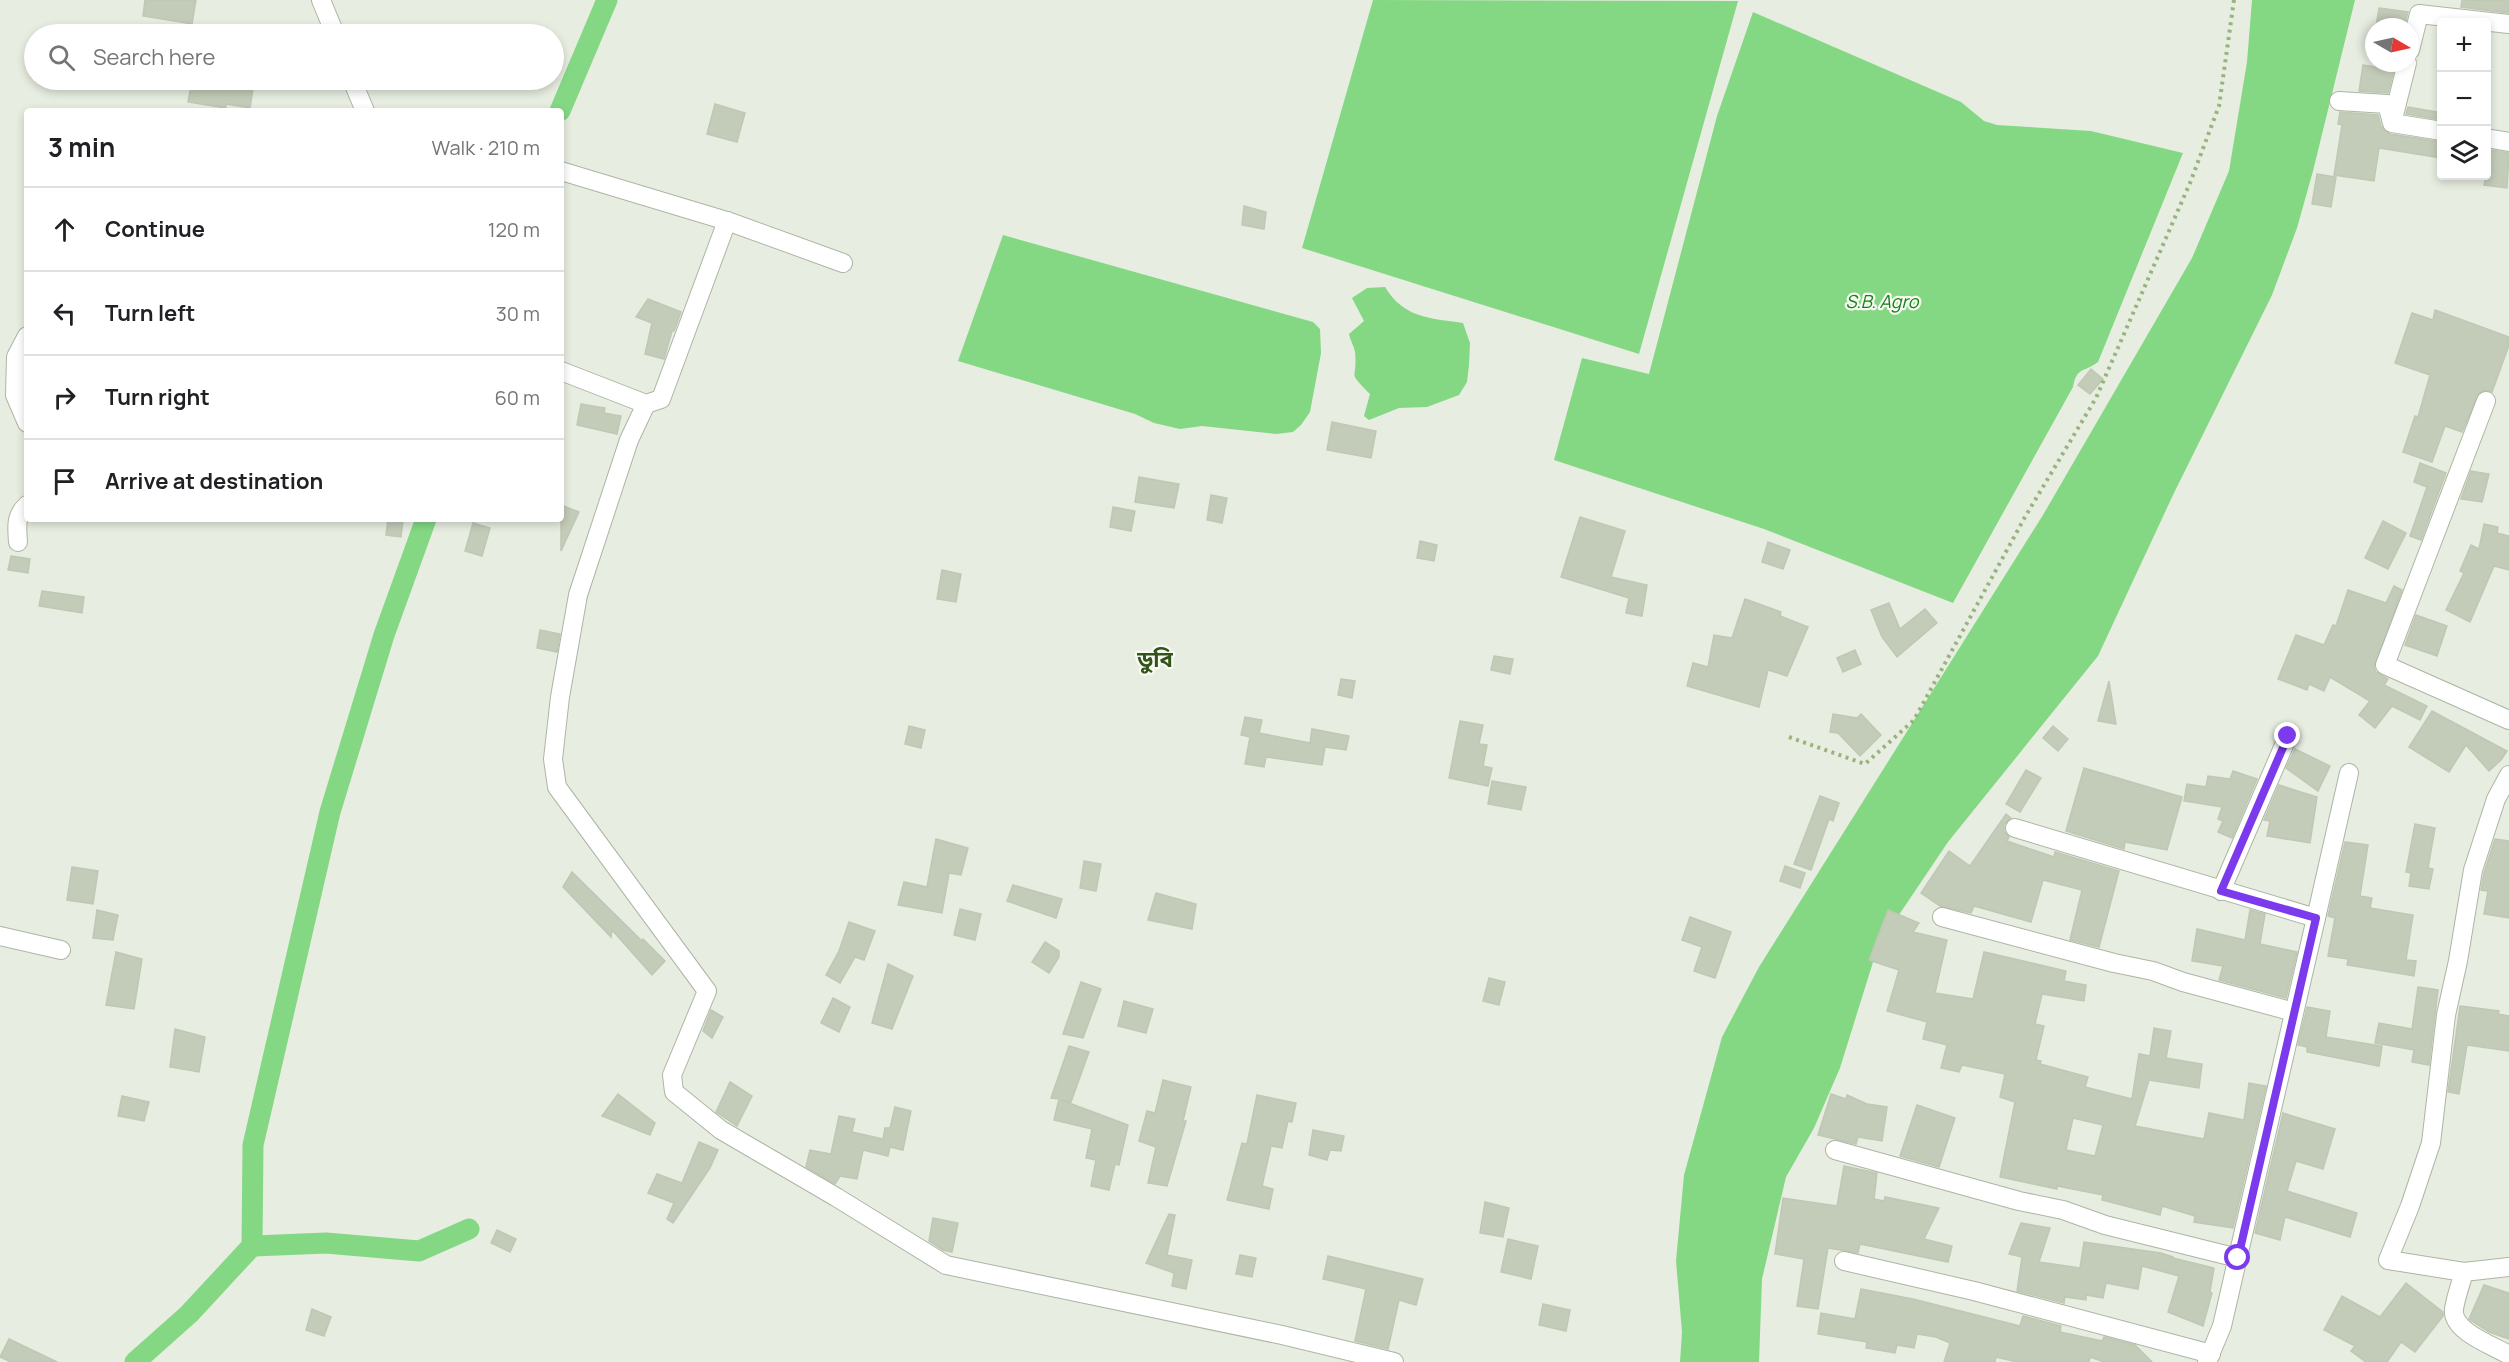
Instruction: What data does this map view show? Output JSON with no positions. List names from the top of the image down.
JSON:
{
  "districts": ["ডুবি"],
  "water": ["S.B. Agro"],
  "north": "right",
  "page": {
    "map_buttons": ["+", "−"],
    "search": "Search here",
    "heading": ["3 min", "Walk · 210 m"],
    "list": [
      ["Continue", "120 m"],
      ["Turn left", "30 m"],
      ["Turn right", "60 m"],
      "Arrive at destination"
    ]
  }
}
